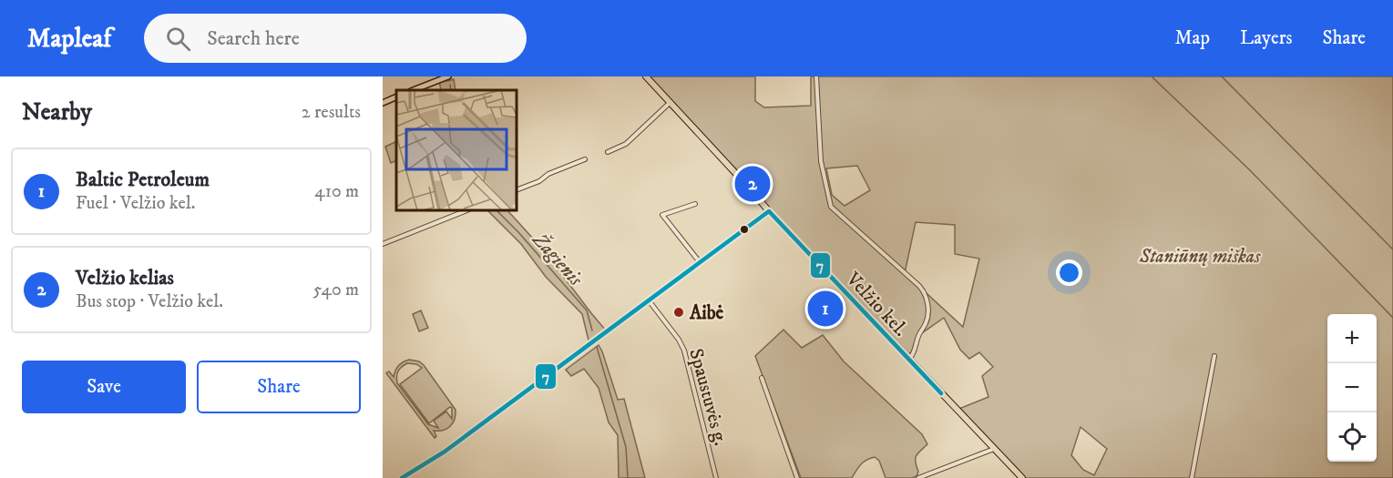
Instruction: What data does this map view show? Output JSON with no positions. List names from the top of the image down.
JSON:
{
  "streets": {
    "main road": ["Velžio kel."],
    "street": ["Spaustuvės g."]
  },
  "water": ["Žagienis"],
  "parks": ["Staniūnų miškas"],
  "places": ["Aibė"],
  "lines": ["transit line 7"],
  "page": {
    "header": "Mapleaf",
    "search": "Search here",
    "nav": ["Map", "Layers", "Share"],
    "heading": ["Nearby", "2 results"],
    "list": [
      {
        "mark": "1",
        "name": "Baltic Petroleum",
        "note": "Fuel · Velžio kel.",
        "value": "410 m"
      },
      {
        "mark": "2",
        "name": "Velžio kelias",
        "note": "Bus stop · Velžio kel.",
        "value": "540 m"
      }
    ],
    "pins": ["2", "1"],
    "map_buttons": ["+", "−"],
    "buttons": ["Save", "Share"]
  }
}
